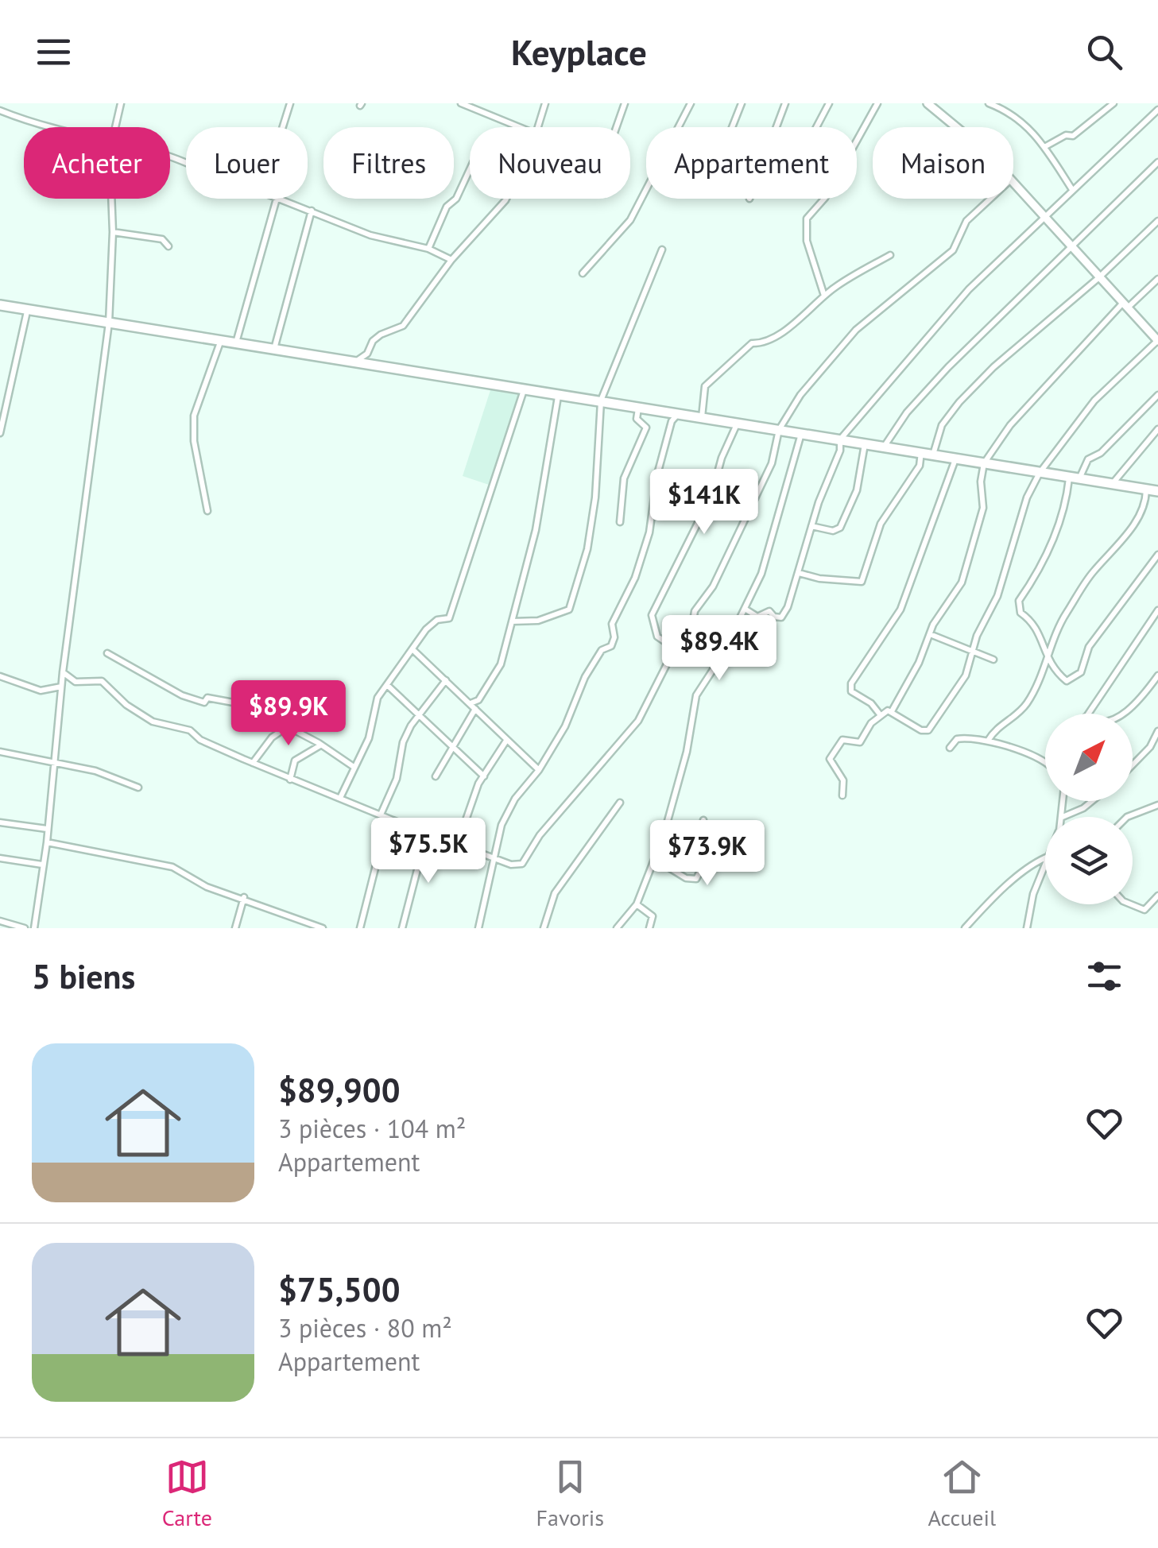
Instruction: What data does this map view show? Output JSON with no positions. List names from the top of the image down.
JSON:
{
  "north": "top right",
  "page": {
    "header": "Keyplace",
    "chip": [
      "Acheter",
      "Louer",
      "Filtres",
      "Nouveau",
      "Appartement",
      "Maison"
    ],
    "price": [
      "$141K",
      "$89.4K",
      "$89.9K",
      "$75.5K",
      "$73.9K"
    ],
    "heading": "5 biens",
    "list": [
      {
        "name": "$89,900",
        "note": "3 pièces · 104 m² · Appartement"
      },
      {
        "name": "$75,500",
        "note": "3 pièces · 80 m² · Appartement"
      }
    ],
    "tabs": ["Carte", "Favoris", "Accueil"]
  }
}
